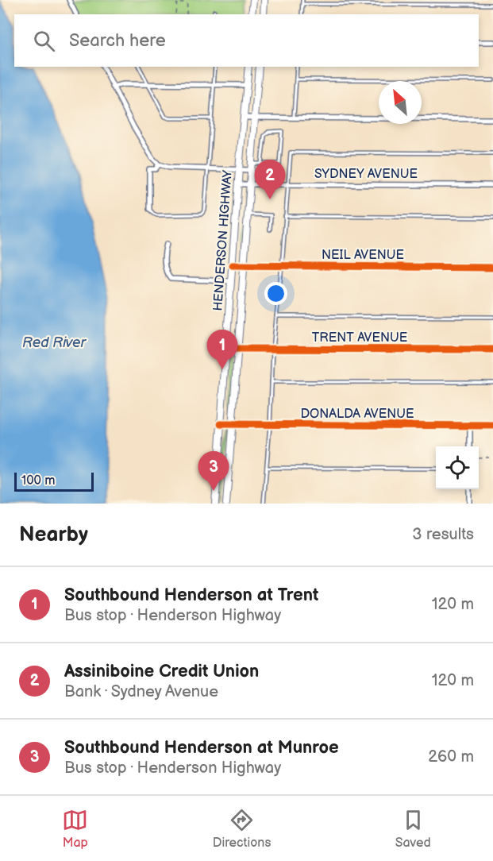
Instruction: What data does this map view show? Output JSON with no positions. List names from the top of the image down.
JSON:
{
  "streets": {
    "main road": ["HENDERSON HIGHWAY"],
    "street": [
      "SYDNEY AVENUE",
      "NEIL AVENUE",
      "TRENT AVENUE",
      "DONALDA AVENUE"
    ]
  },
  "crossings": [
    ["SYDNEY AVENUE", "HENDERSON HIGHWAY"],
    ["HENDERSON HIGHWAY", "NEIL AVENUE"],
    ["HENDERSON HIGHWAY", "TRENT AVENUE"],
    ["HENDERSON HIGHWAY", "DONALDA AVENUE"]
  ],
  "water": ["Red River"],
  "scale_bar": "100 m",
  "north": "top left",
  "page": {
    "search": "Search here",
    "pins": ["2", "1", "3"],
    "scale": "100 m",
    "heading": ["Nearby", "3 results"],
    "list": [
      {
        "mark": "1",
        "name": "Southbound Henderson at Trent",
        "note": "Bus stop · Henderson Highway",
        "value": "120 m"
      },
      {
        "mark": "2",
        "name": "Assiniboine Credit Union",
        "note": "Bank · Sydney Avenue",
        "value": "120 m"
      },
      {
        "mark": "3",
        "name": "Southbound Henderson at Munroe",
        "note": "Bus stop · Henderson Highway",
        "value": "260 m"
      }
    ],
    "nav": ["Map", "Directions", "Saved"]
  }
}
